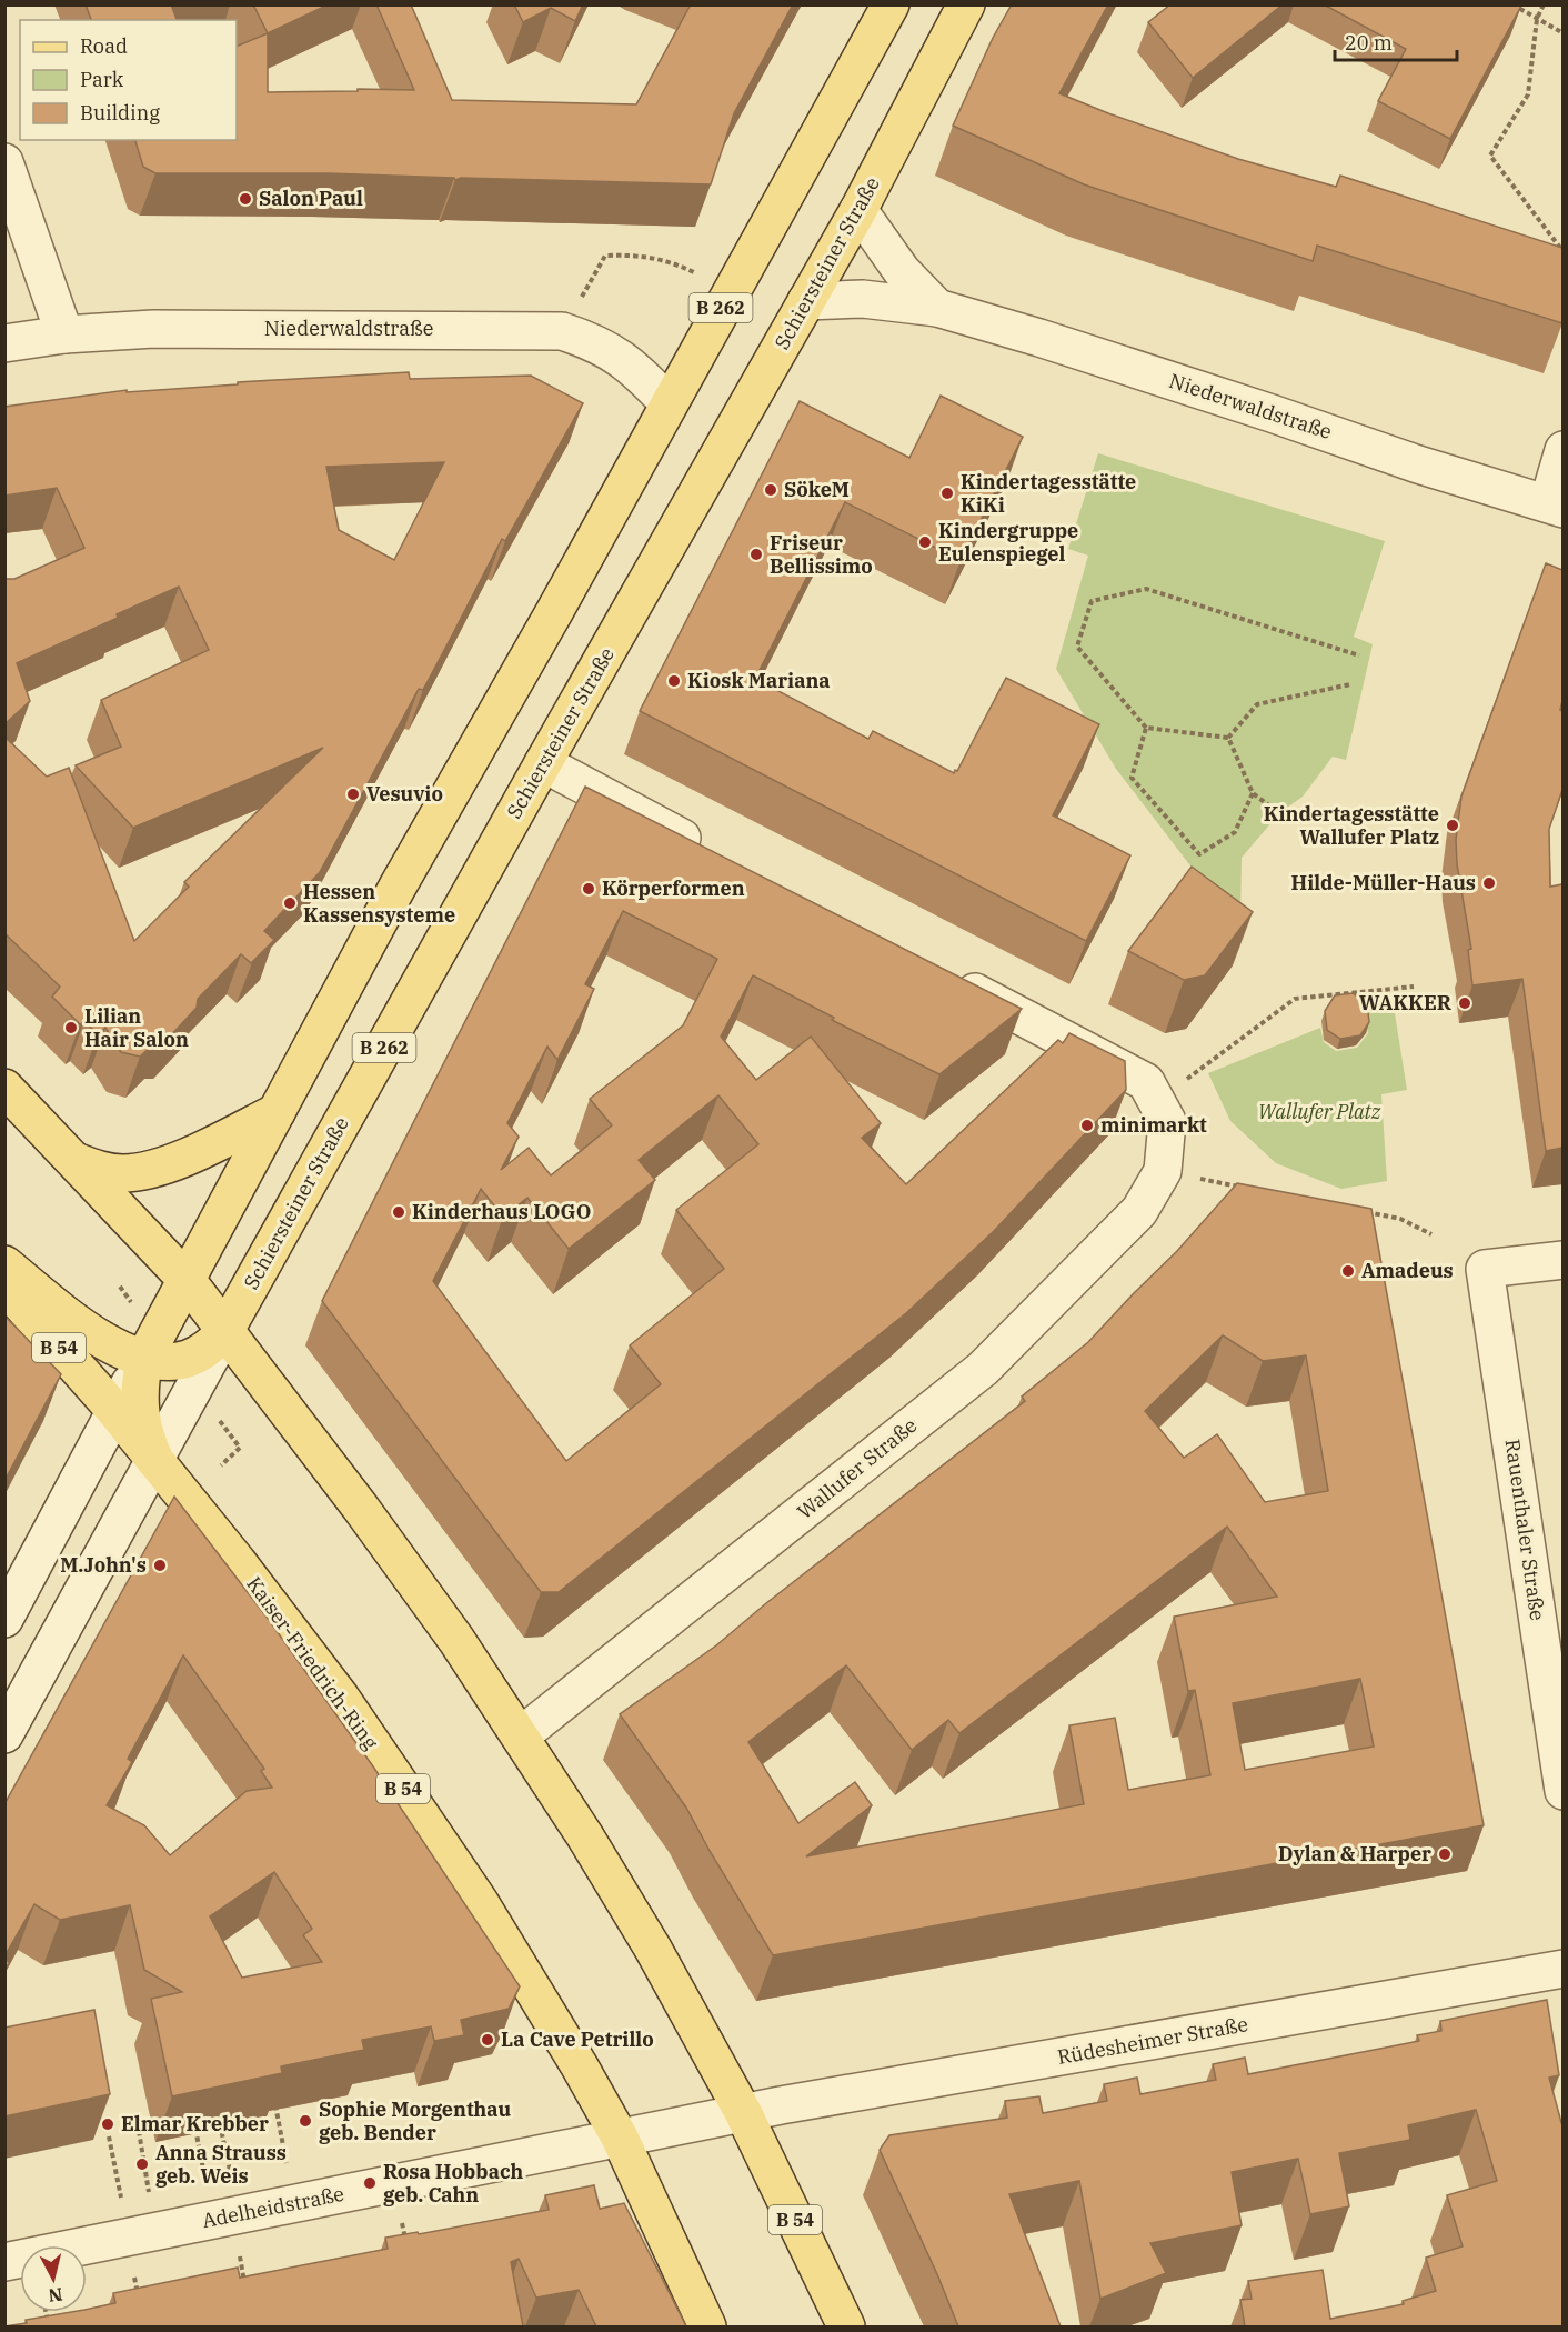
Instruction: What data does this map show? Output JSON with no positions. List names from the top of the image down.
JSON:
{
  "streets": {
    "main road": [
      "Schiersteiner Straße",
      "B 262",
      "B 54",
      "Kaiser-Friedrich-Ring"
    ],
    "street": [
      "Niederwaldstraße",
      "Wallufer Straße",
      "Rauenthaler Straße",
      "Rüdesheimer Straße",
      "Adelheidstraße"
    ]
  },
  "crossings": [
    ["Schiersteiner Straße", "B 262"],
    ["Schiersteiner Straße", "Niederwaldstraße"],
    ["Schiersteiner Straße", "B 54"],
    ["Schiersteiner Straße", "Kaiser-Friedrich-Ring"],
    ["B 262", "Niederwaldstraße"],
    ["B 262", "B 54"],
    ["B 262", "Kaiser-Friedrich-Ring"],
    ["B 54", "Wallufer Straße"],
    ["B 54", "Rüdesheimer Straße"],
    ["Kaiser-Friedrich-Ring", "Adelheidstraße"]
  ],
  "parks": ["Wallufer Platz"],
  "places": [
    "Salon Paul",
    "SökeM",
    "Kindertagesstätte KiKi",
    "Kindergruppe Eulenspiegel",
    "Friseur Bellissimo",
    "Kiosk Mariana",
    "Vesuvio",
    "Kindertagesstätte Wallufer Platz",
    "Hilde-Müller-Haus",
    "Körperformen",
    "Hessen Kassensysteme",
    "WAKKER",
    "Lilian Hair Salon",
    "minimarkt",
    "Kinderhaus LOGO",
    "Amadeus",
    "M.John's",
    "Dylan & Harper",
    "La Cave Petrillo",
    "Sophie Morgenthau geb. Bender",
    "Elmar Krebber",
    "Anna Strauss geb. Weis",
    "Rosa Hobbach geb. Cahn"
  ],
  "legend": ["Road", "Park", "Building"],
  "scale_bar": "20 m",
  "north": "bottom"
}
